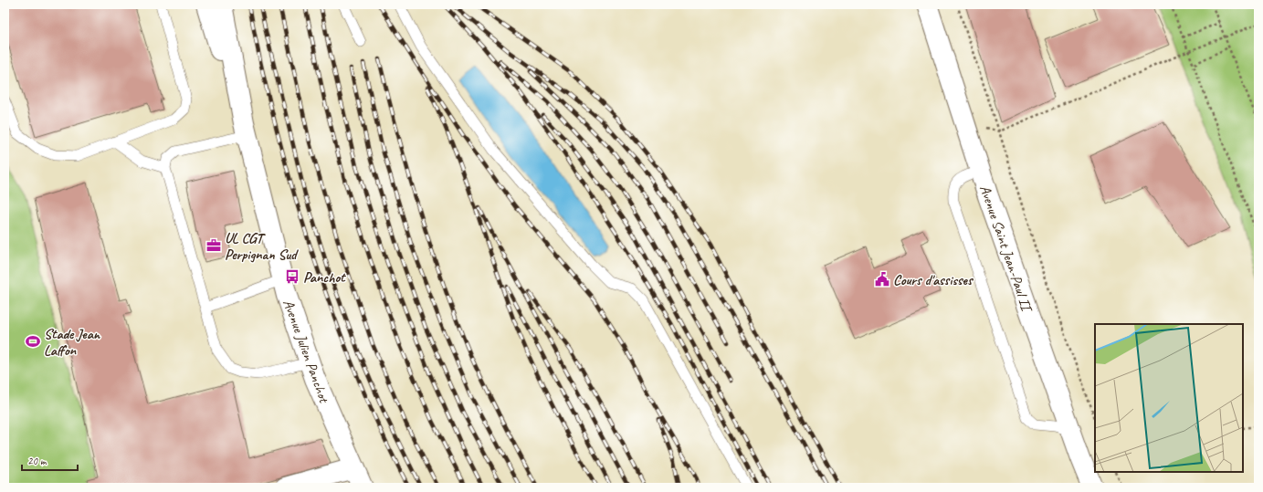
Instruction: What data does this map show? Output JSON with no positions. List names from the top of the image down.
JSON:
{
  "streets": {
    "main road": ["Avenue Saint Jean-Paul II", "Avenue Julien Panchot"]
  },
  "places": {
    "office": ["UL CGT Perpignan Sud"],
    "bus stop": ["Panchot"],
    "public building": ["Cours d'assisses"],
    "sports": ["Stade Jean Laffon"]
  },
  "scale_bar": "20 m"
}
